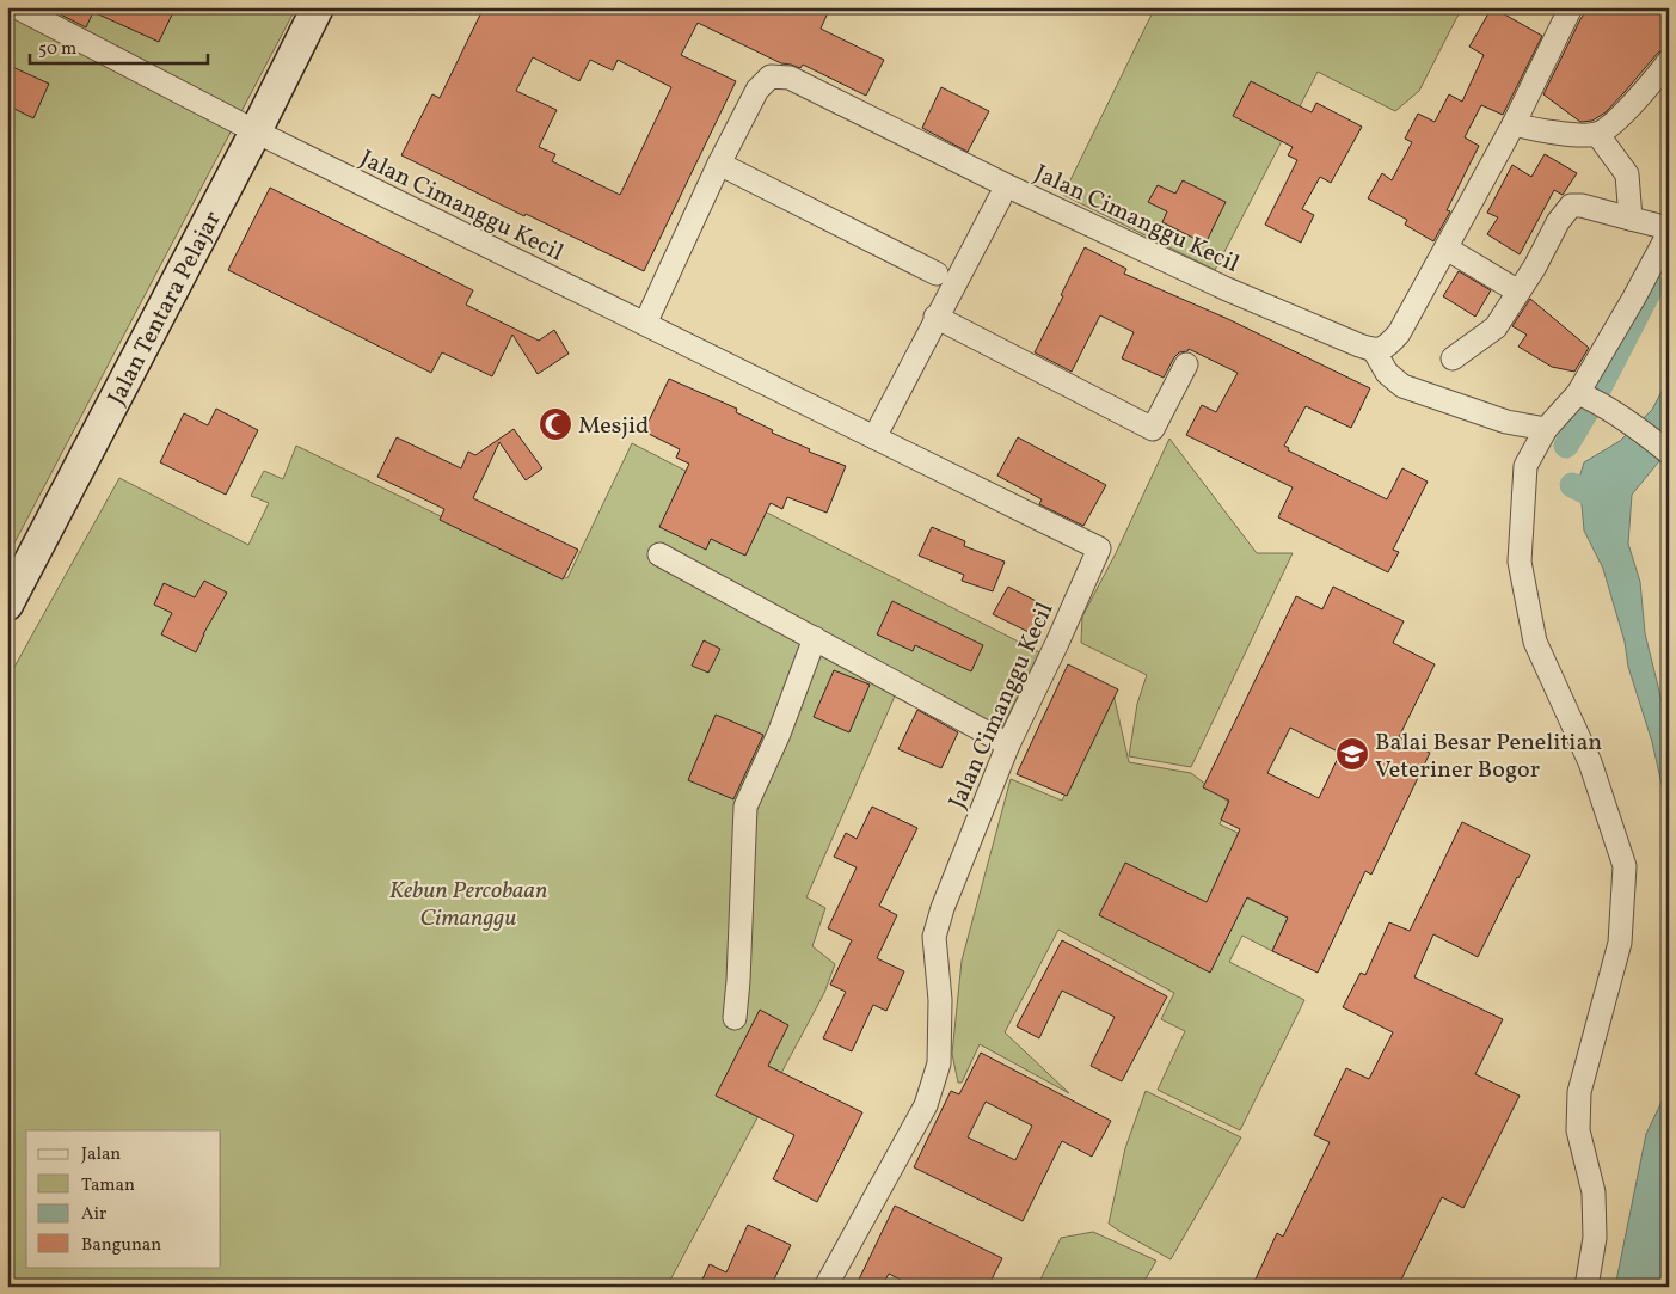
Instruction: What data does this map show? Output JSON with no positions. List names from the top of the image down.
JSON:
{
  "streets": {
    "main road": ["Jalan Tentara Pelajar"],
    "street": ["Jalan Cimanggu Kecil"]
  },
  "crossings": [
    ["Jalan Cimanggu Kecil", "Jalan Tentara Pelajar"]
  ],
  "parks": ["Kebun Percobaan Cimanggu"],
  "places": {
    "mosque": ["Mesjid"],
    "school or university": ["Balai Besar Penelitian Veteriner Bogor"]
  },
  "legend": [
    "Jalan",
    "Taman",
    "Air",
    "Bangunan"
  ],
  "scale_bar": "50 m"
}
